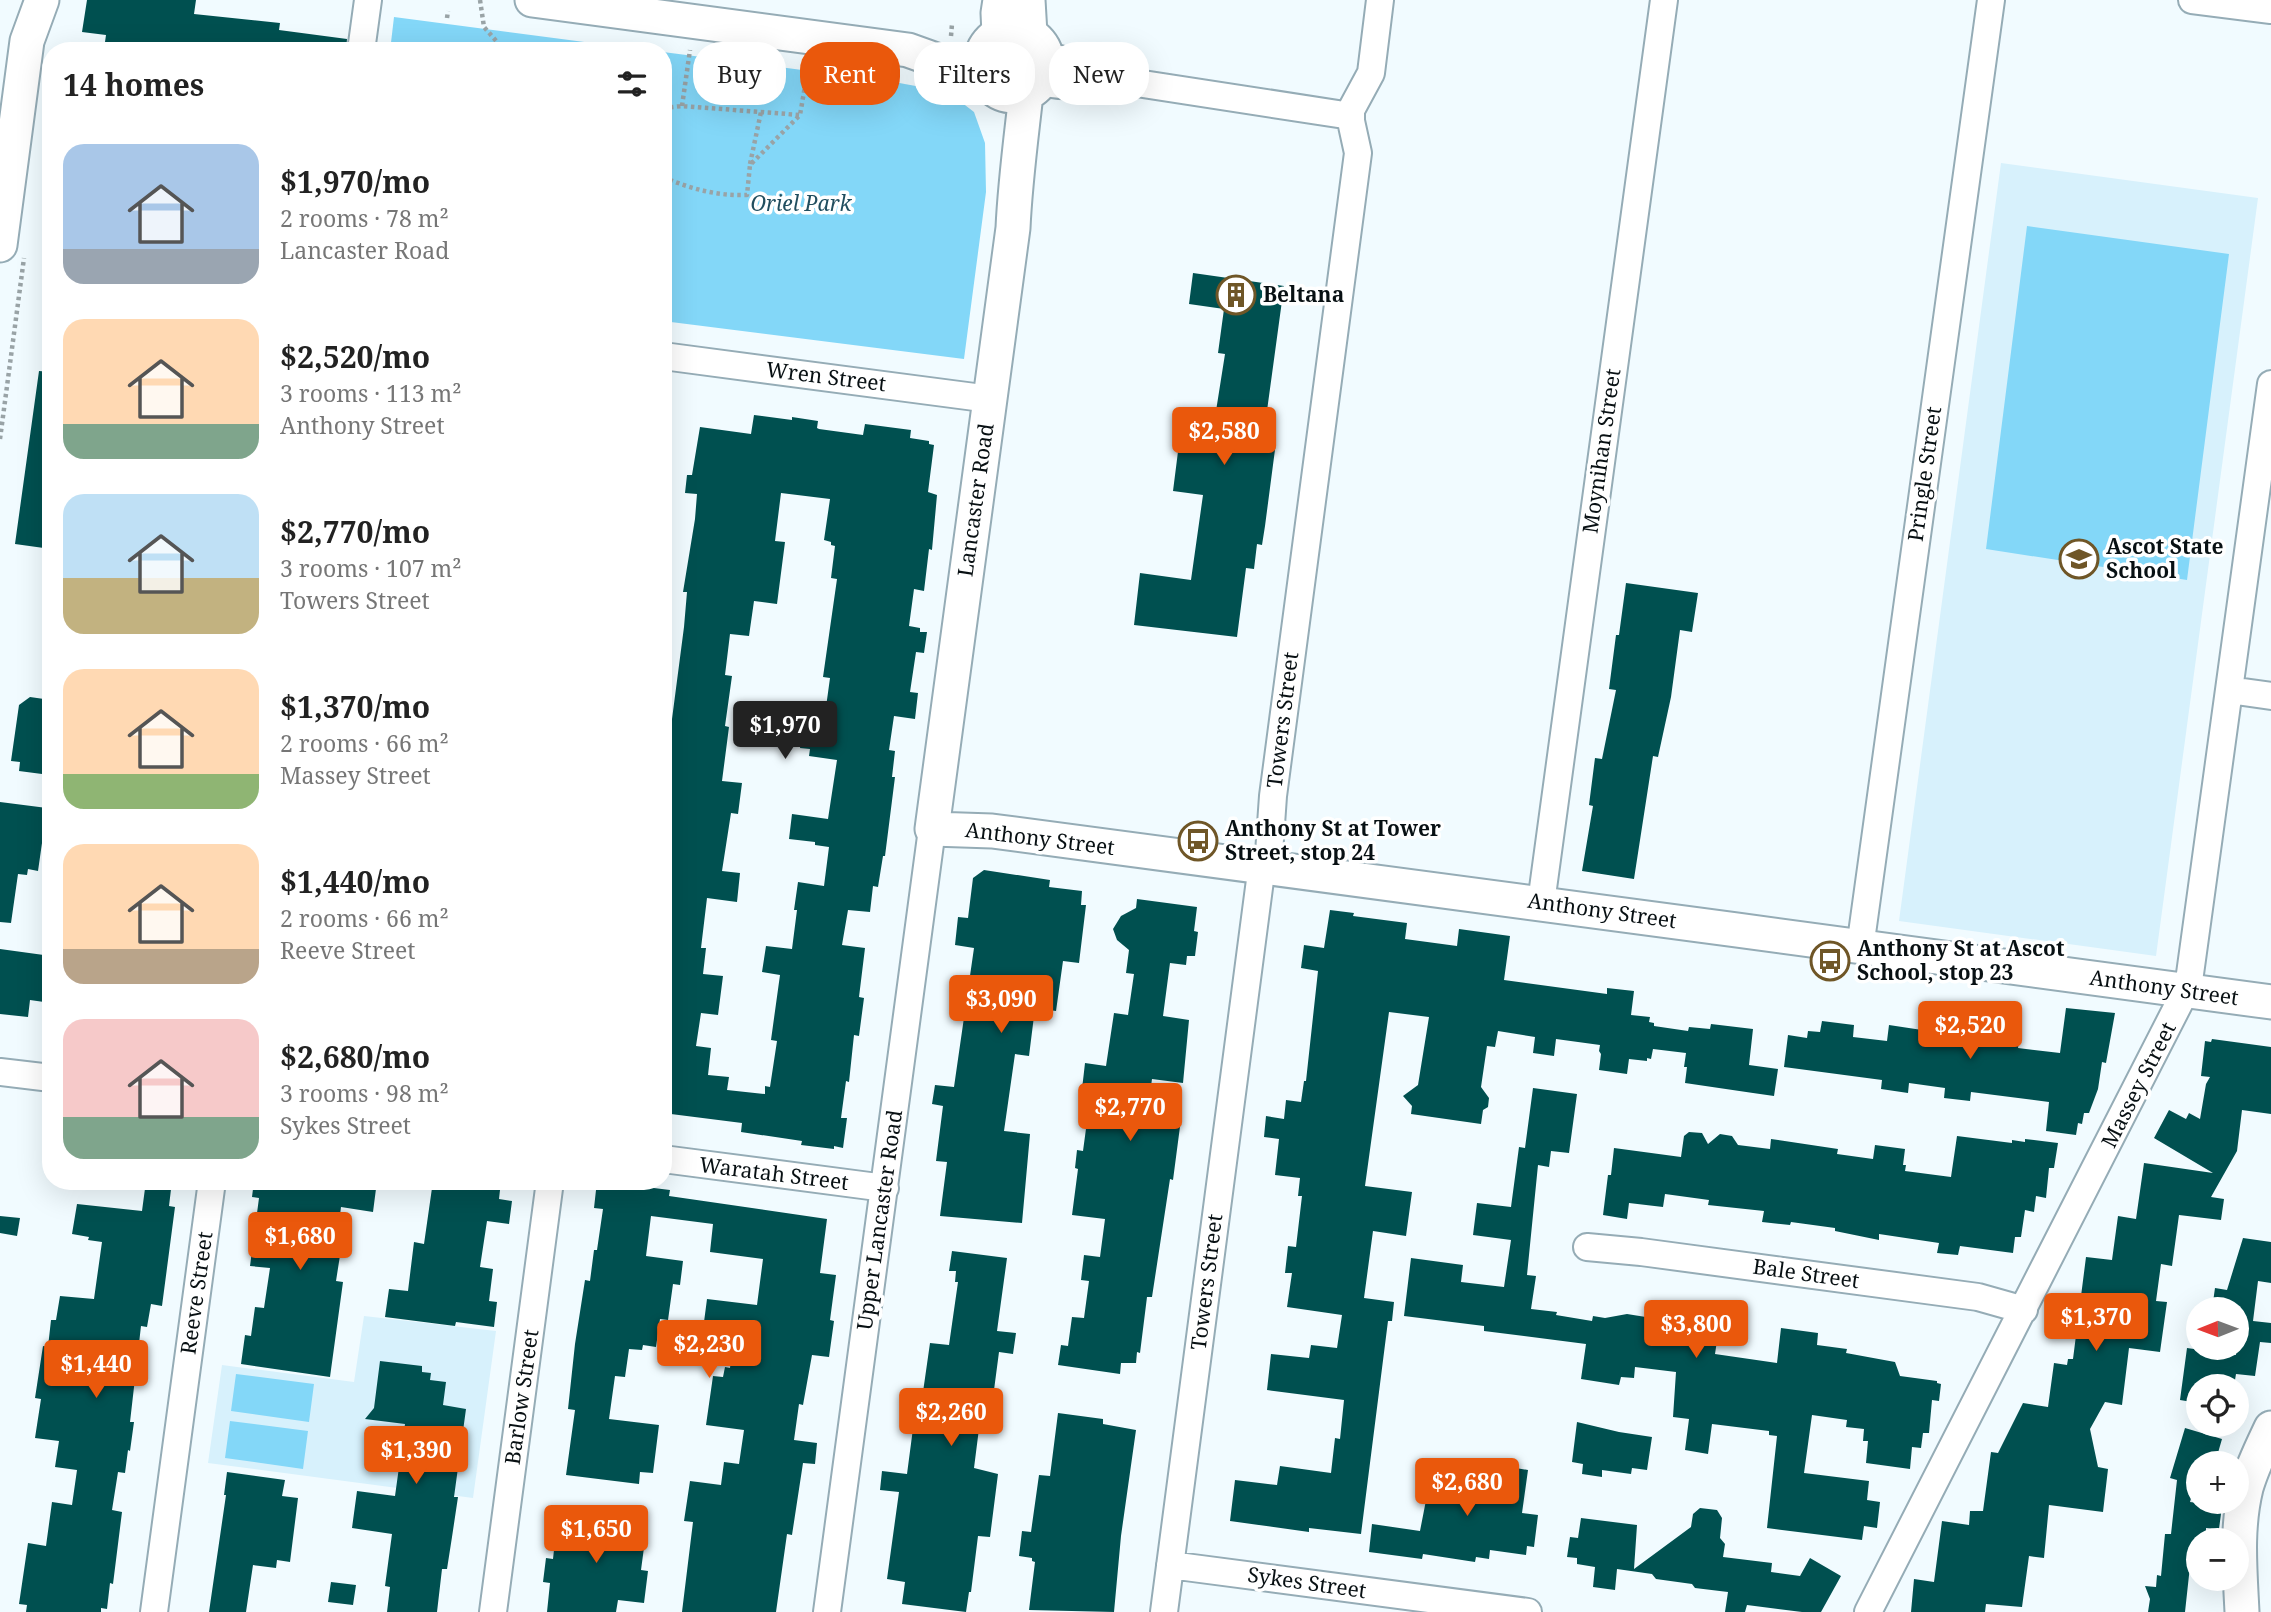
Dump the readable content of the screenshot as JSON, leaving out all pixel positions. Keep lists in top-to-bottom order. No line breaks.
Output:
{"streets":{"street":["Wren Street","Moynihan Street","Pringle Street","Lancaster Road","Towers Street","Anthony Street","Massey Street","Waratah Street","Upper Lancaster Road","Bale Street","Reeve Street","Barlow Street","Sykes Street"]},"crossings":[["Wren Street","Lancaster Road"],["Moynihan Street","Anthony Street"],["Pringle Street","Anthony Street"],["Lancaster Road","Anthony Street"],["Lancaster Road","Upper Lancaster Road"],["Towers Street","Anthony Street"],["Towers Street","Sykes Street"],["Anthony Street","Massey Street"],["Anthony Street","Upper Lancaster Road"],["Massey Street","Bale Street"],["Waratah Street","Upper Lancaster Road"]],"parks":["Oriel Park"],"places":{"building":["Beltana"],"school or university":["Ascot State School"],"bus stop":["Anthony St at Tower Street, stop 24","Anthony St at Ascot School, stop 23"]},"north":"left","page":{"chip":["Buy","Rent","Filters","New"],"heading":"14 homes","list":[{"name":"$1,970/mo","note":"2 rooms · 78 m² · Lancaster Road"},{"name":"$2,520/mo","note":"3 rooms · 113 m² · Anthony Street"},{"name":"$2,770/mo","note":"3 rooms · 107 m² · Towers Street"},{"name":"$1,370/mo","note":"2 rooms · 66 m² · Massey Street"},{"name":"$1,440/mo","note":"2 rooms · 66 m² · Reeve Street"},{"name":"$2,680/mo","note":"3 rooms · 98 m² · Sykes Street"}],"price":["$2,580","$1,970","$3,090","$2,520","$2,770","$1,680","$1,370","$3,800","$2,230","$1,440","$2,260","$1,390","$2,680","$1,650"],"map_buttons":["+","−"]}}
